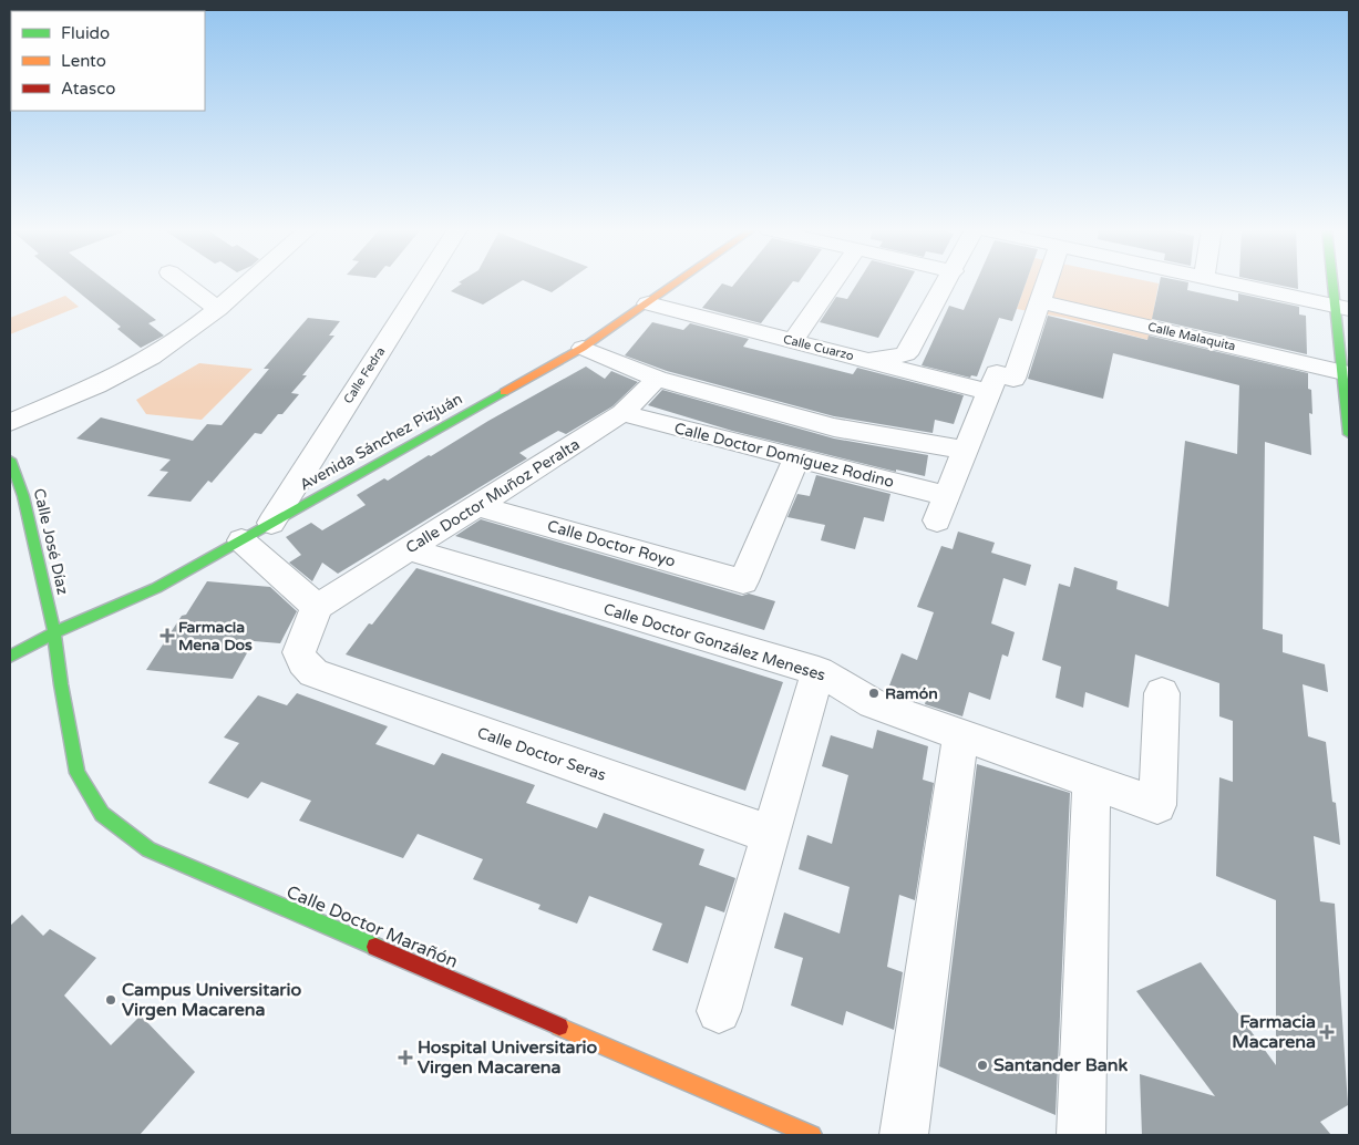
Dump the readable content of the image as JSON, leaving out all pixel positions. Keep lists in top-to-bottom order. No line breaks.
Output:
{"streets":{"main road":["Avenida Sánchez Pizjuán","Calle José Díaz","Calle Doctor Marañón"],"street":["Calle Malaquita","Calle Cuarzo","Calle Fedra","Calle Doctor Domíguez Rodino","Calle Doctor Muñoz Peralta","Calle Doctor Royo","Calle Doctor González Meneses","Calle Doctor Seras"]},"crossings":[["Calle Cuarzo","Avenida Sánchez Pizjuán"],["Calle Fedra","Avenida Sánchez Pizjuán"],["Avenida Sánchez Pizjuán","Calle José Díaz"],["Avenida Sánchez Pizjuán","Calle Doctor Marañón"],["Calle Doctor Domíguez Rodino","Calle Doctor Muñoz Peralta"],["Calle Doctor Domíguez Rodino","Calle Doctor Royo"],["Calle Doctor Muñoz Peralta","Calle Doctor Royo"],["Calle Doctor Muñoz Peralta","Calle Doctor González Meneses"],["Calle Doctor Muñoz Peralta","Calle Doctor Seras"],["Calle José Díaz","Calle Doctor Marañón"]],"places":{"health":["Farmacia Mena Dos","Farmacia Macarena","Hospital Universitario Virgen Macarena"],"other":["Ramón","Campus Universitario Virgen Macarena","Santander Bank"]},"legend":["Fluido","Lento","Atasco"]}
